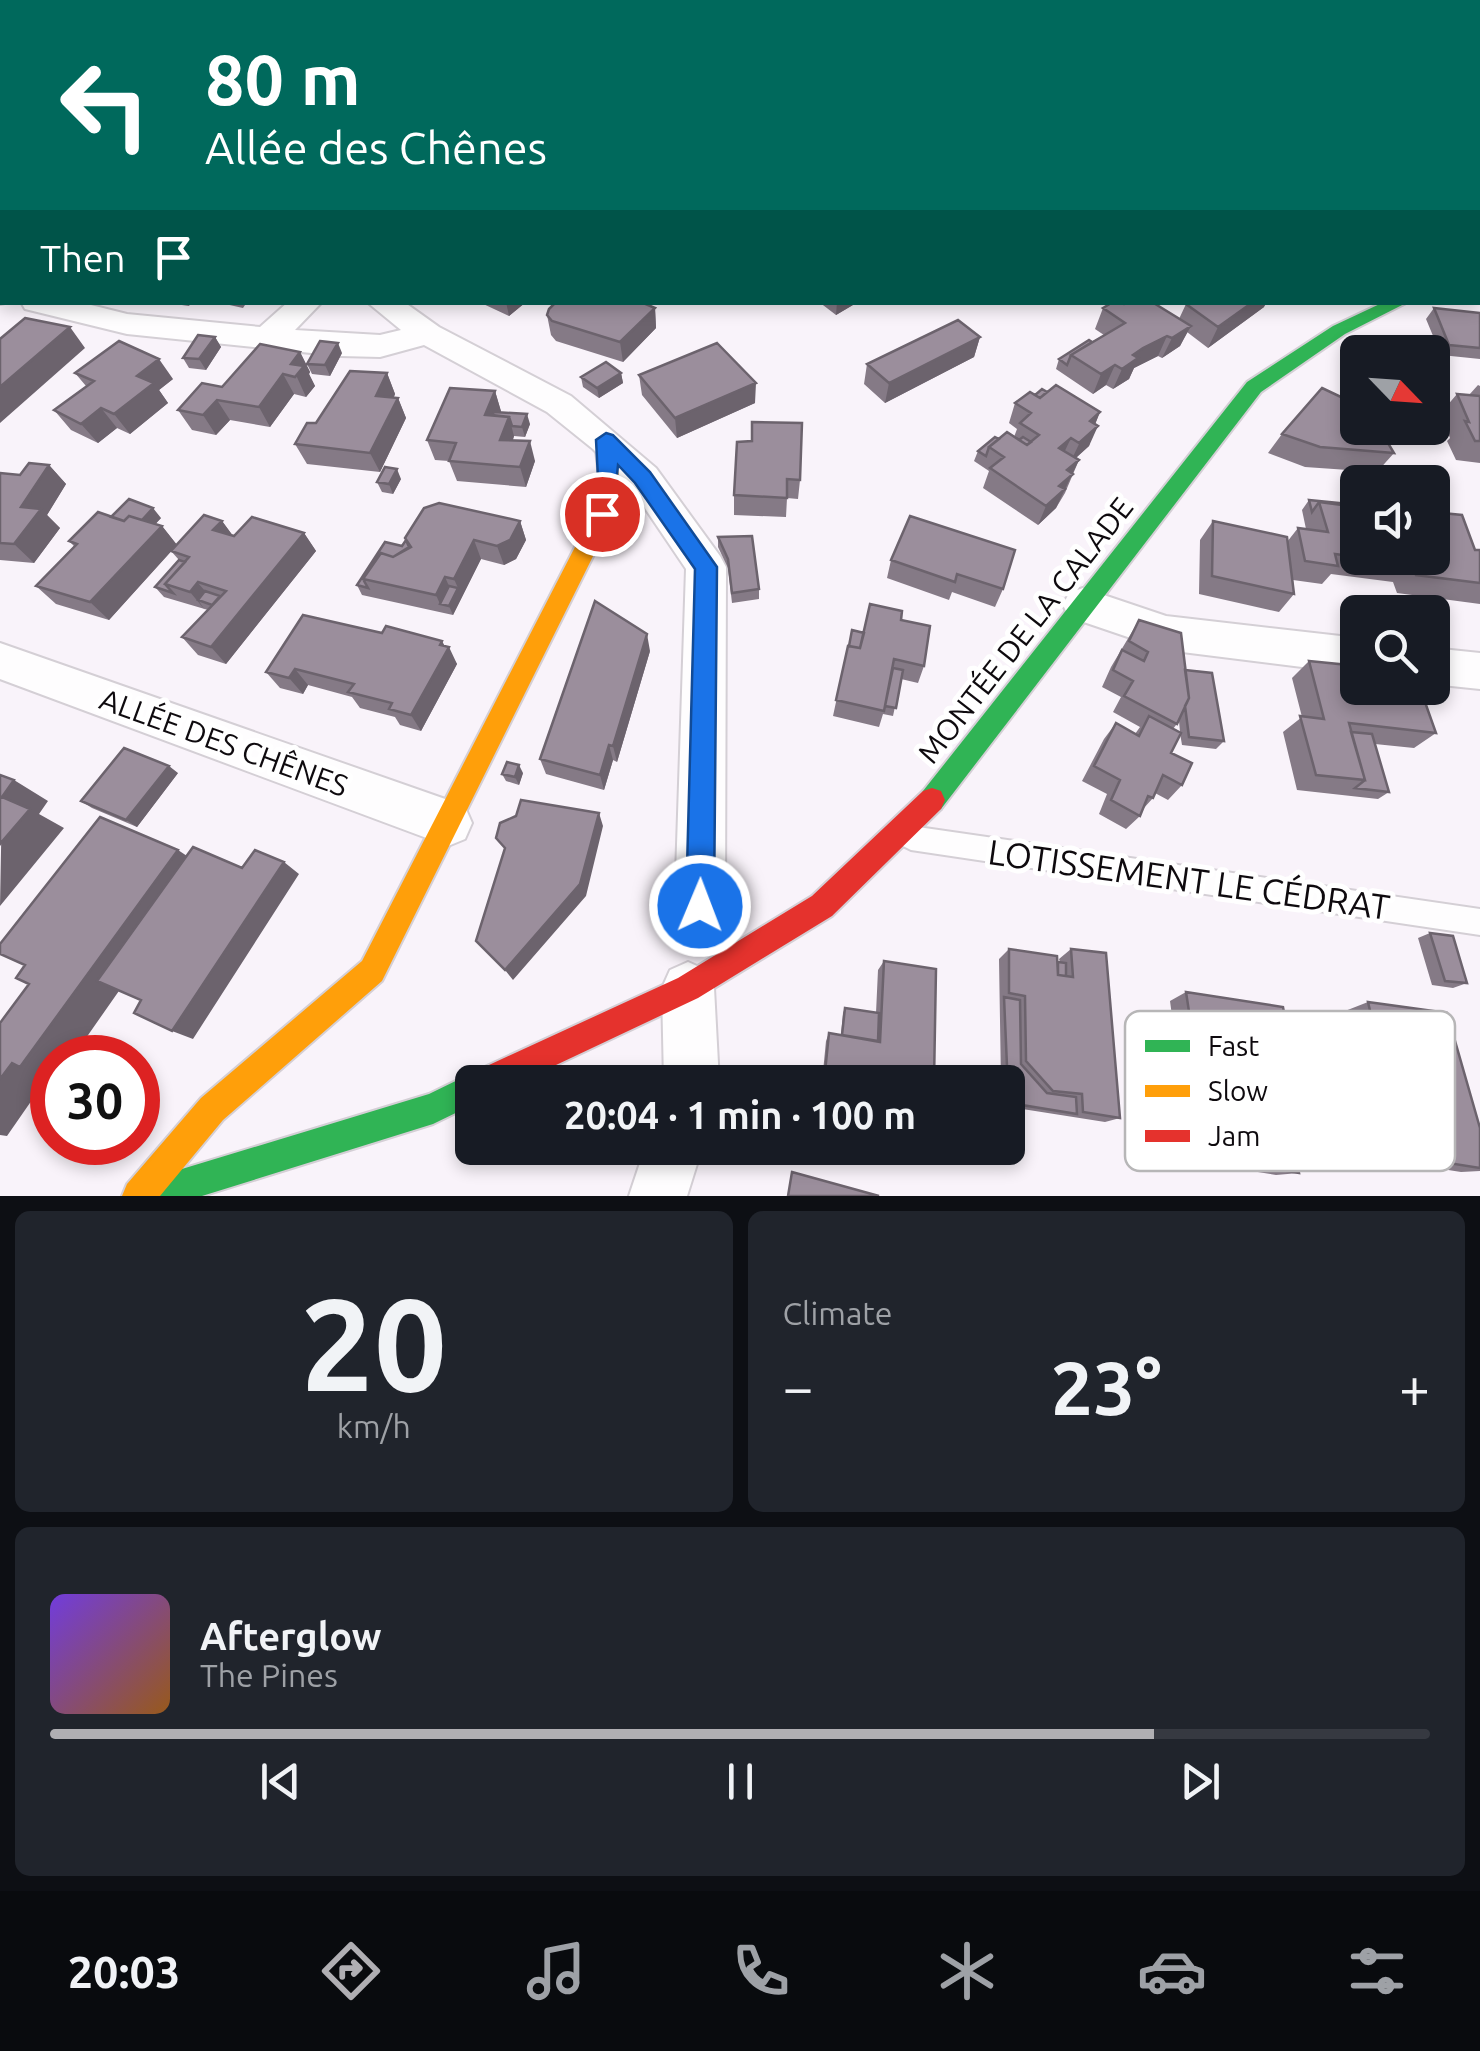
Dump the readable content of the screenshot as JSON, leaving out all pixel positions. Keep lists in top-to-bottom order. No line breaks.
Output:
{"streets":{"street":["MONTÉE DE LA CALADE","ALLÉE DES CHÊNES"],"lane":["LOTISSEMENT LE CÉDRAT"]},"crossings":[["MONTÉE DE LA CALADE","LOTISSEMENT LE CÉDRAT"]],"legend":["Fast","Slow","Jam"],"north":"bottom right","page":{"turn":["80 m","Allée des Chênes"],"then":"Then","limit":"30","trip":"20:04 · 1 min · 100 m","tile":[["20","km/h"],"Climate"],"heat":["−","23°","+"],"song":["Afterglow","The Pines"],"tabs":"20:03"}}
